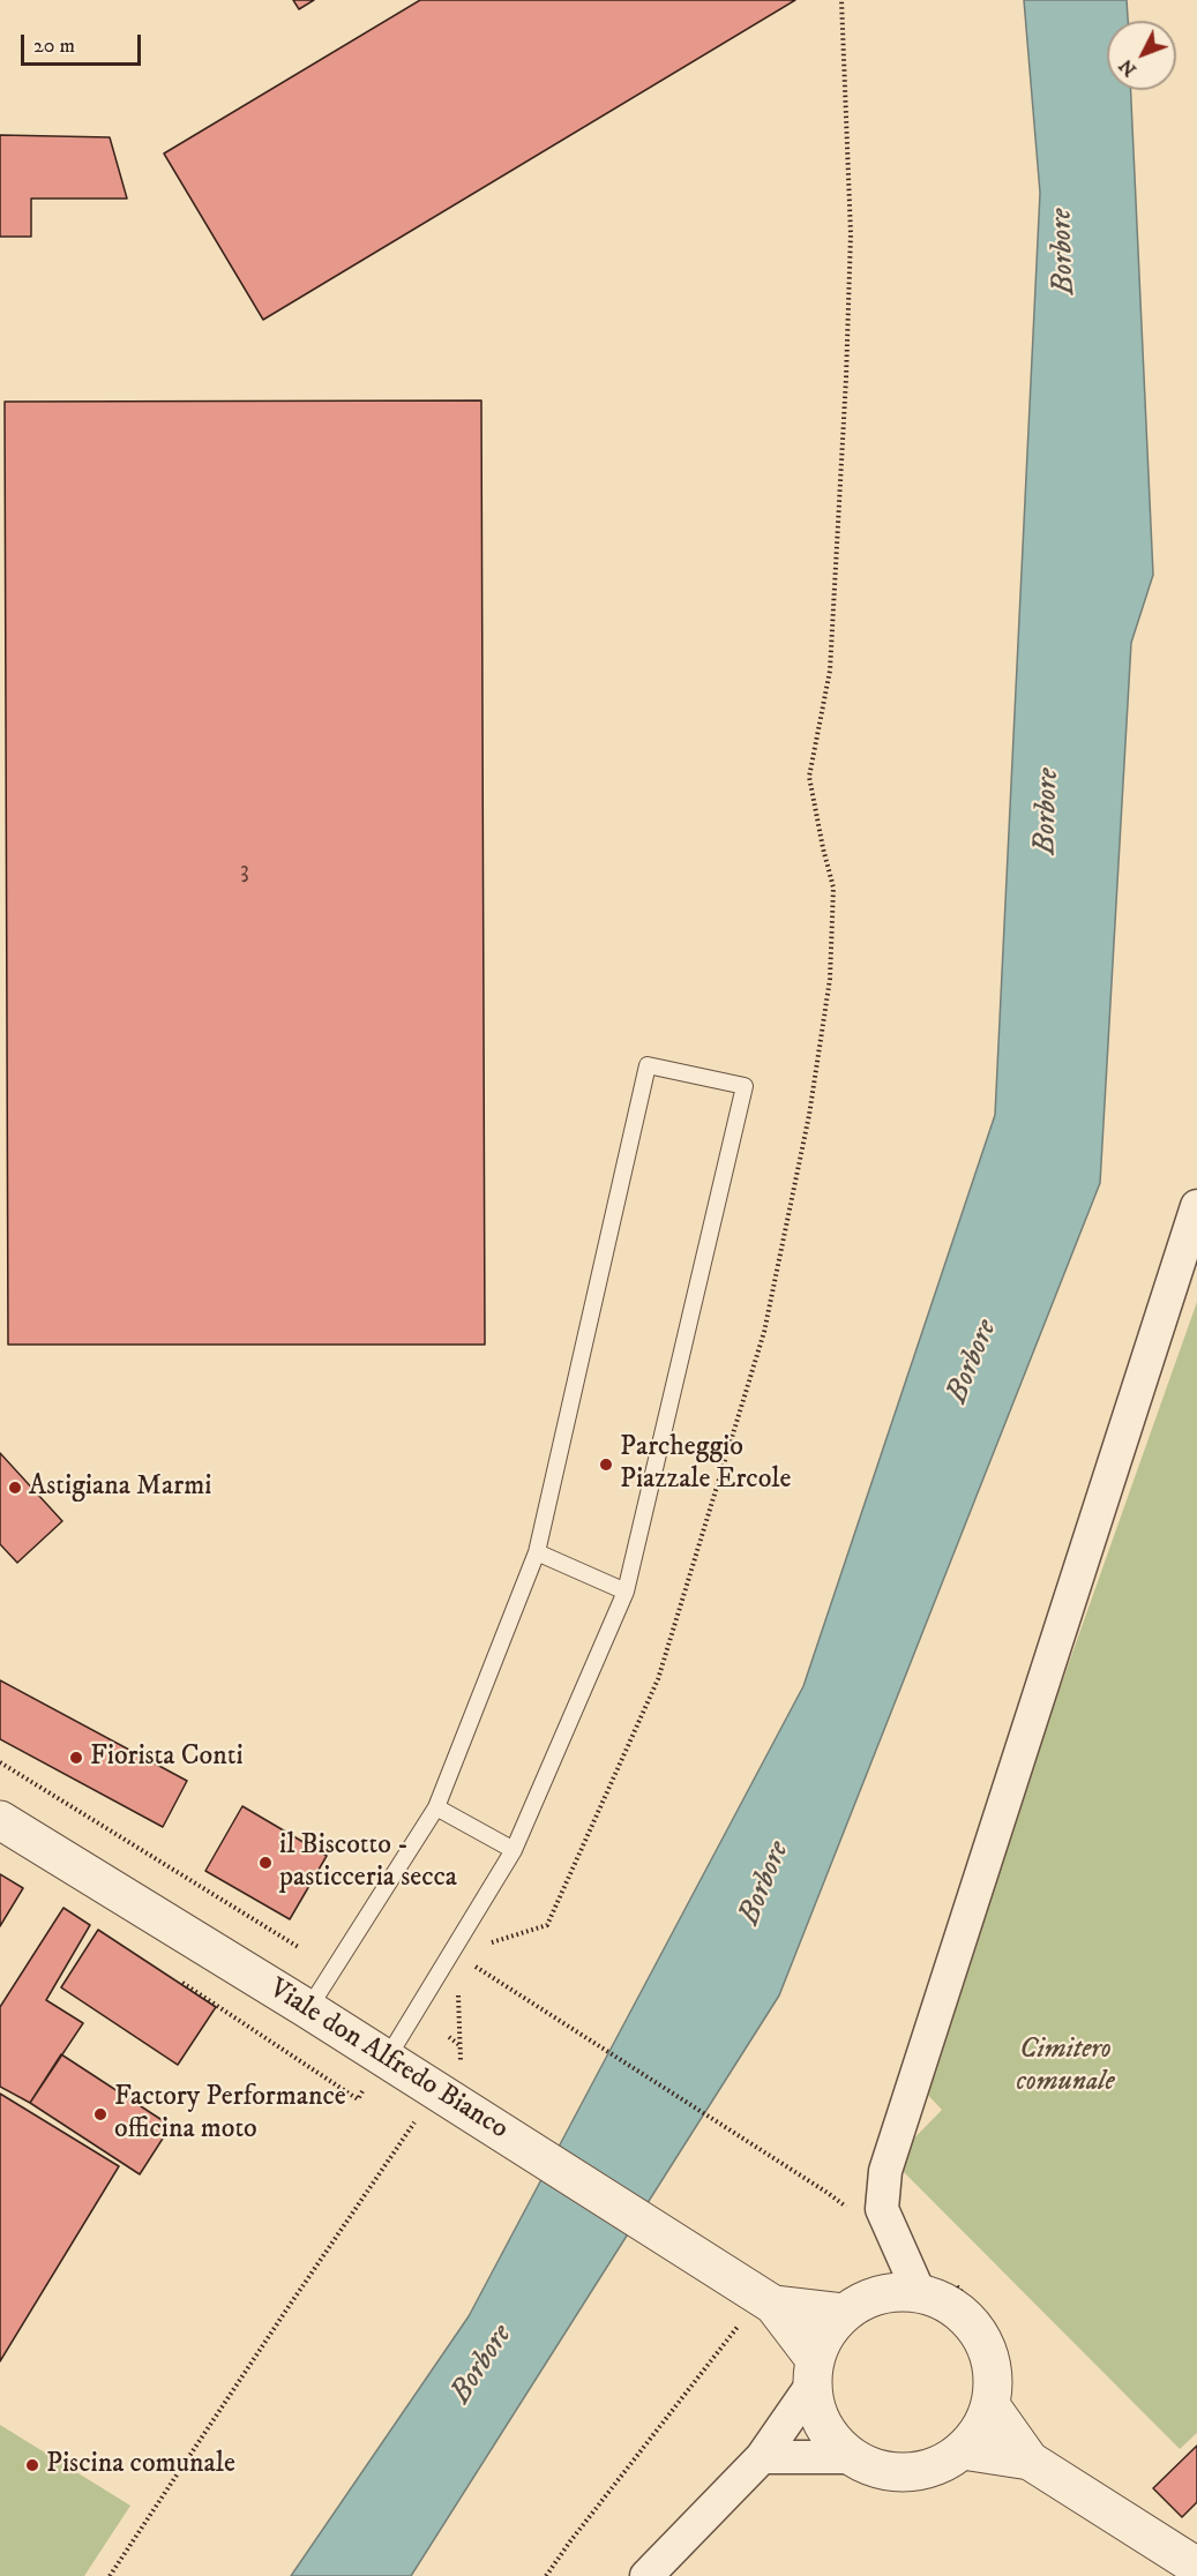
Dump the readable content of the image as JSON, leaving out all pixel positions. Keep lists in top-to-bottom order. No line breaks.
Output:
{"streets":{"street":["Viale don Alfredo Bianco"]},"water":["Borbore"],"parks":["Cimitero comunale"],"places":["Parcheggio Piazzale Ercole","Astigiana Marmi","Fiorista Conti","il Biscotto - pasticceria secca","Factory Performance officina moto","Piscina comunale"],"house_numbers":["3"],"scale_bar":"20 m","north":"bottom left"}
